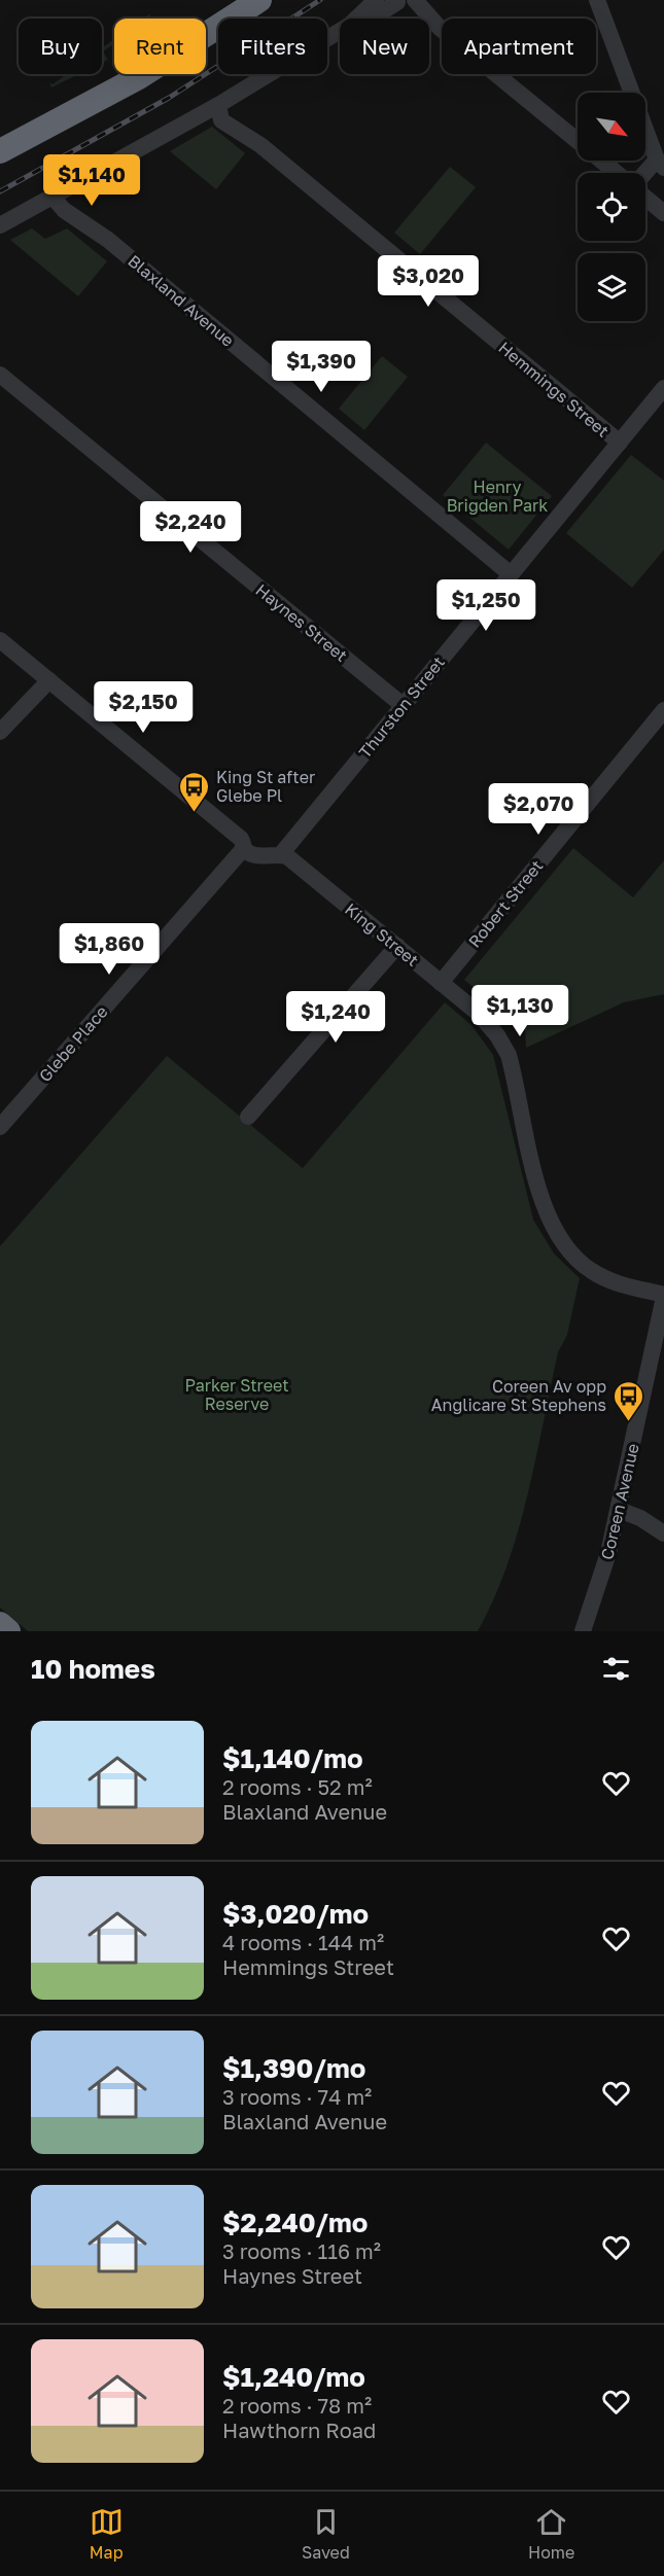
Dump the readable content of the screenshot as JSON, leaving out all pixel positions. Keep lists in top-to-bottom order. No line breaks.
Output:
{"streets":{"street":["Blaxland Avenue","Hemmings Street","Haynes Street","Thurston Street","Robert Street","King Street","Glebe Place","Coreen Avenue"]},"crossings":[["Blaxland Avenue","Thurston Street"],["Hemmings Street","Thurston Street"],["Haynes Street","Thurston Street"],["Thurston Street","King Street"],["Robert Street","King Street"],["King Street","Coreen Avenue"]],"parks":["Henry Brigden Park","Parker Street Reserve"],"places":{"bus stop":["King St after Glebe Pl","Coreen Av opp Anglicare St Stephens"]},"north":"bottom right","page":{"chip":["Buy","Rent","Filters","New","Apartment"],"price":["$1,140","$3,020","$1,390","$2,240","$1,250","$2,150","$2,070","$1,860","$1,130","$1,240"],"heading":"10 homes","list":[{"name":"$1,140/mo","note":"2 rooms · 52 m² · Blaxland Avenue"},{"name":"$3,020/mo","note":"4 rooms · 144 m² · Hemmings Street"},{"name":"$1,390/mo","note":"3 rooms · 74 m² · Blaxland Avenue"},{"name":"$2,240/mo","note":"3 rooms · 116 m² · Haynes Street"},{"name":"$1,240/mo","note":"2 rooms · 78 m² · Hawthorn Road"}],"tabs":["Map","Saved","Home"]}}
